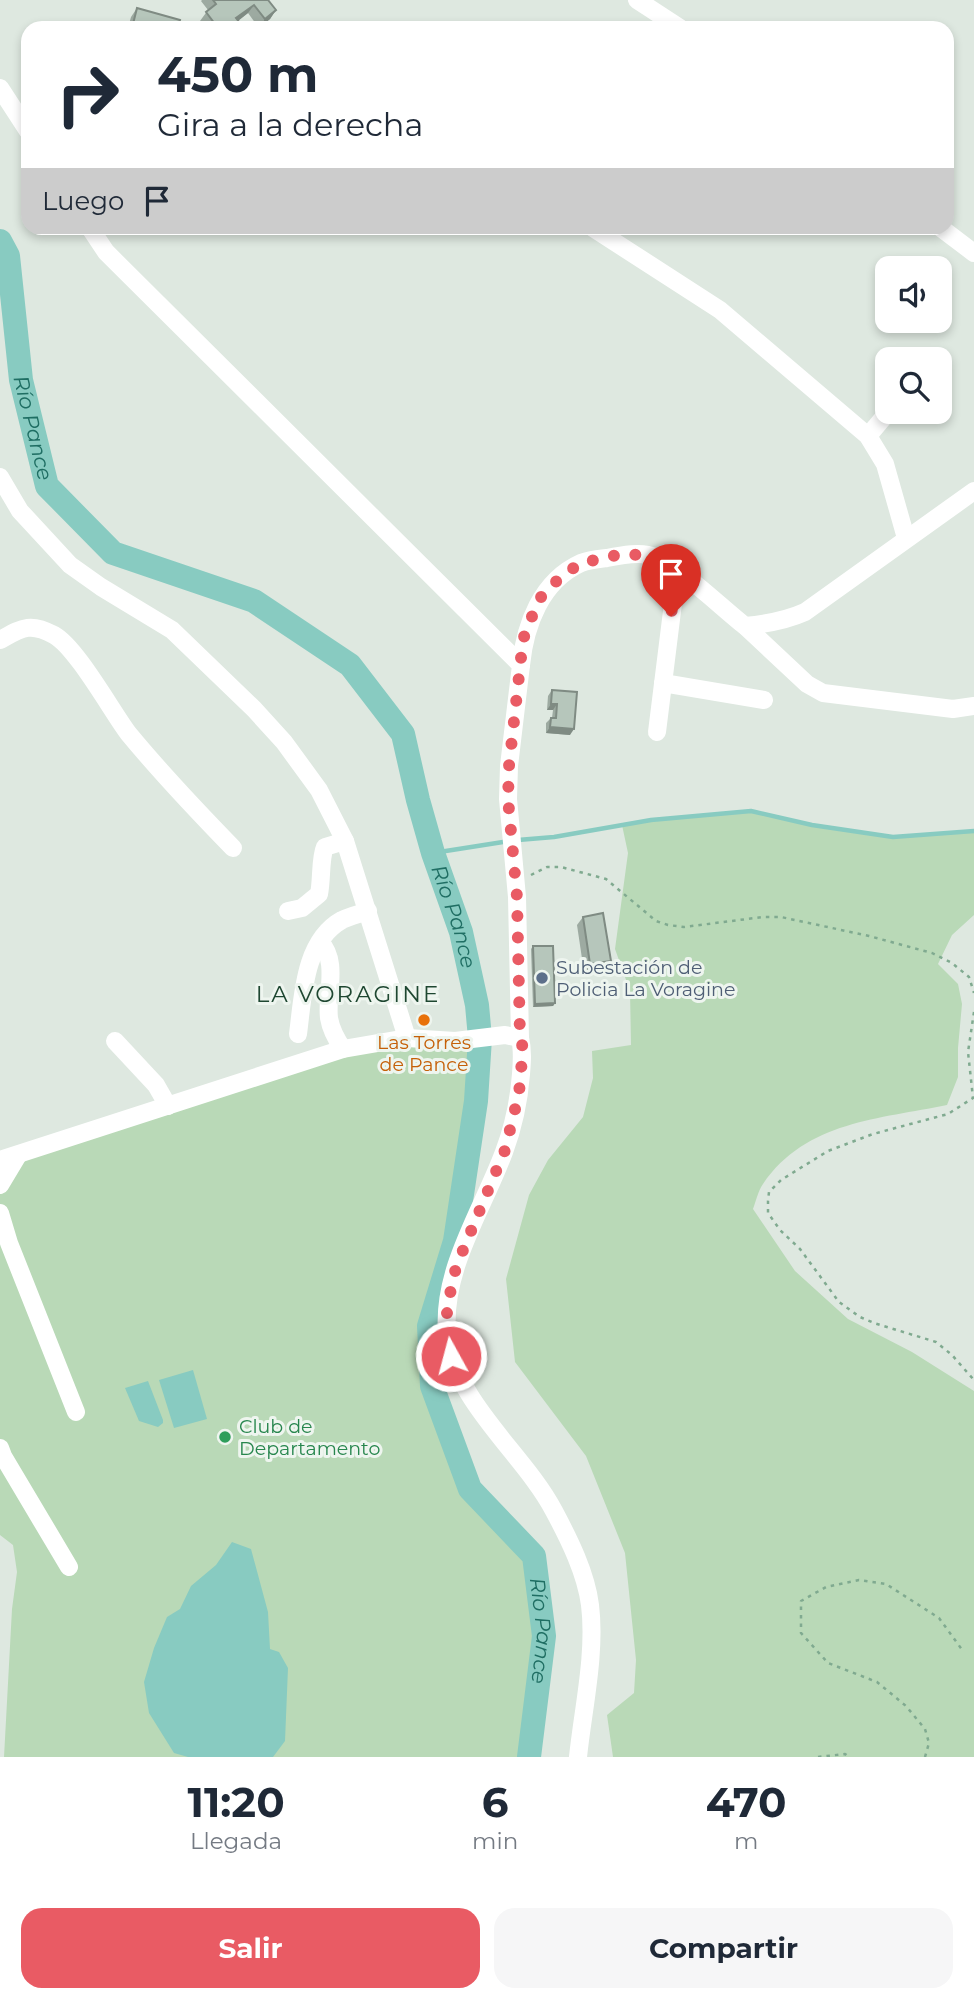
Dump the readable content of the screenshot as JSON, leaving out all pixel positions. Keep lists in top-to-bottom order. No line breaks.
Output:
{"districts":["LA VORAGINE"],"water":["Río Pance"],"places":["Subestación de Policia La Voragine","Las Torres de Pance","Club de Departamento"],"page":{"turn":["450 m","Gira a la derecha"],"then":"Luego","eta":["11:20","Llegada","6","min","470","m"],"buttons":["Salir","Compartir"]}}
